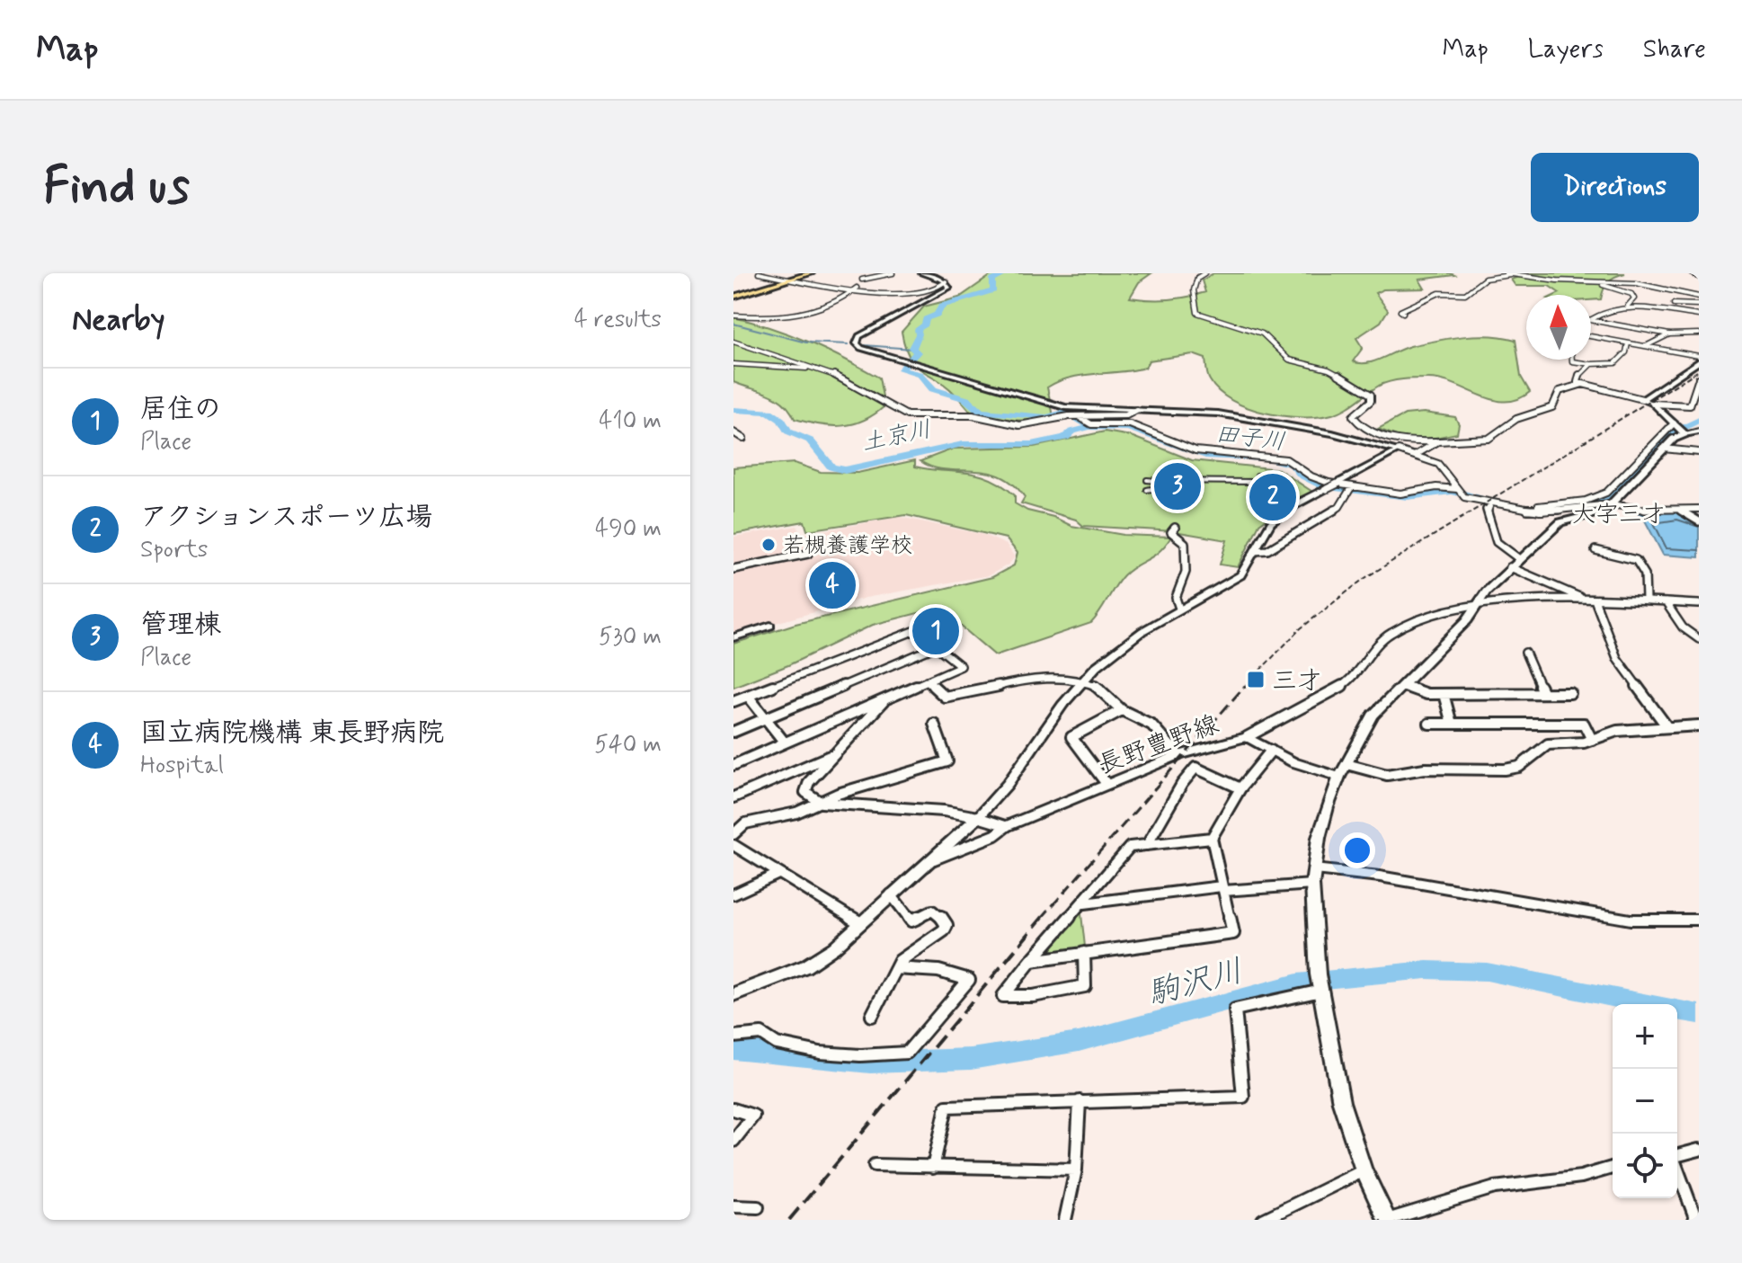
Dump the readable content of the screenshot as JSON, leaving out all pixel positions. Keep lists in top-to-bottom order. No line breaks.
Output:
{"streets":{"main road":["長野豊野線"]},"districts":["大字三才"],"water":["土京川","田子川","駒沢川"],"places":{"other":["若槻養護学校"],"transit":["三才"]},"north":"top","page":{"header":"Map","nav":["Map","Layers","Share"],"buttons":"Directions","title":"Find us","heading":["Nearby","4 results"],"list":[{"mark":"1","name":"居住の","note":"Place","value":"410 m"},{"mark":"2","name":"アクションスポーツ広場","note":"Sports","value":"490 m"},{"mark":"3","name":"管理棟","note":"Place","value":"530 m"},{"mark":"4","name":"国立病院機構 東長野病院","note":"Hospital","value":"540 m"}],"pins":["3","2","4","1"],"map_buttons":["+","−"]}}
